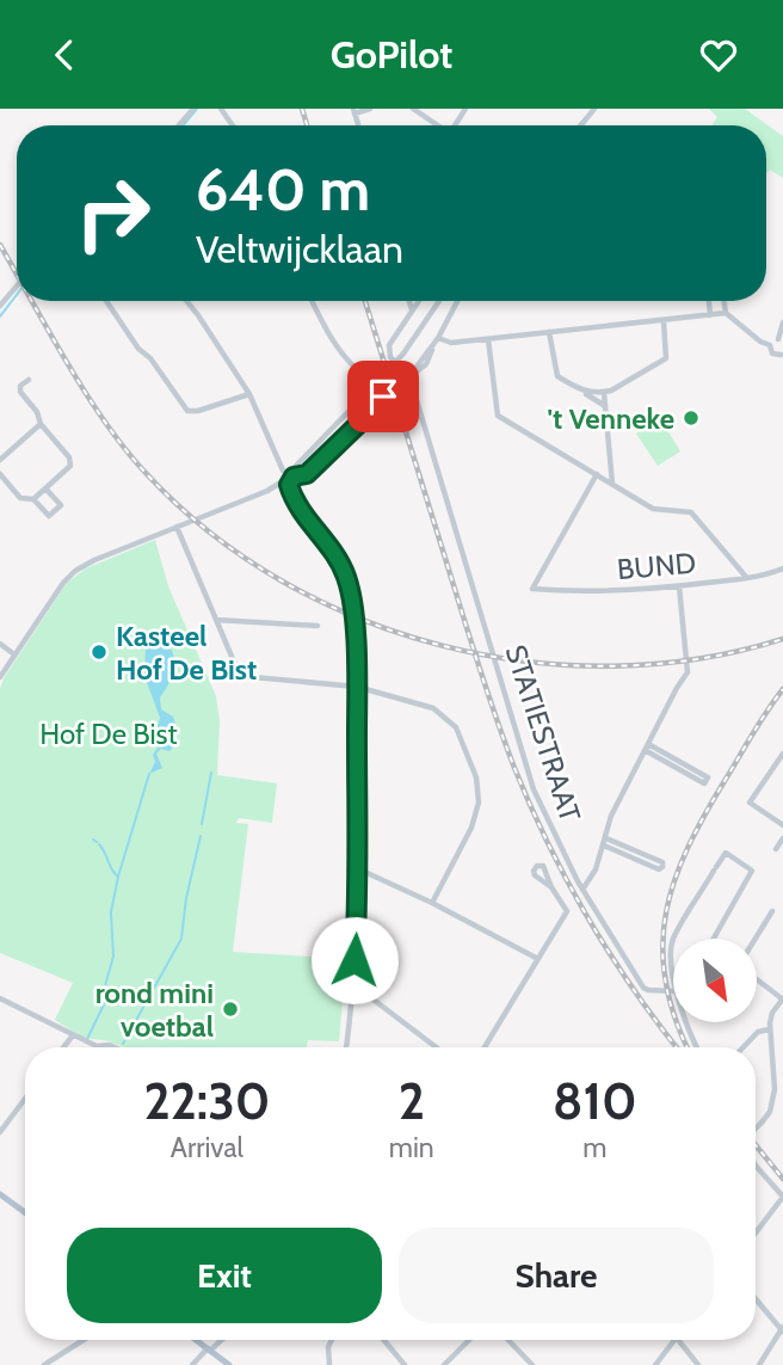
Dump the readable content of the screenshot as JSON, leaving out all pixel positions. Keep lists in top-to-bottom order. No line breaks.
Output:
{"streets":{"street":["BUND","STATIESTRAAT"]},"parks":["Hof De Bist"],"places":["'t Venneke","Kasteel Hof De Bist","rond mini voetbal"],"north":"bottom right","page":{"header":"GoPilot","turn":["640 m","Veltwijcklaan"],"eta":["22:30","Arrival","2","min","810","m"],"buttons":["Exit","Share"]}}
